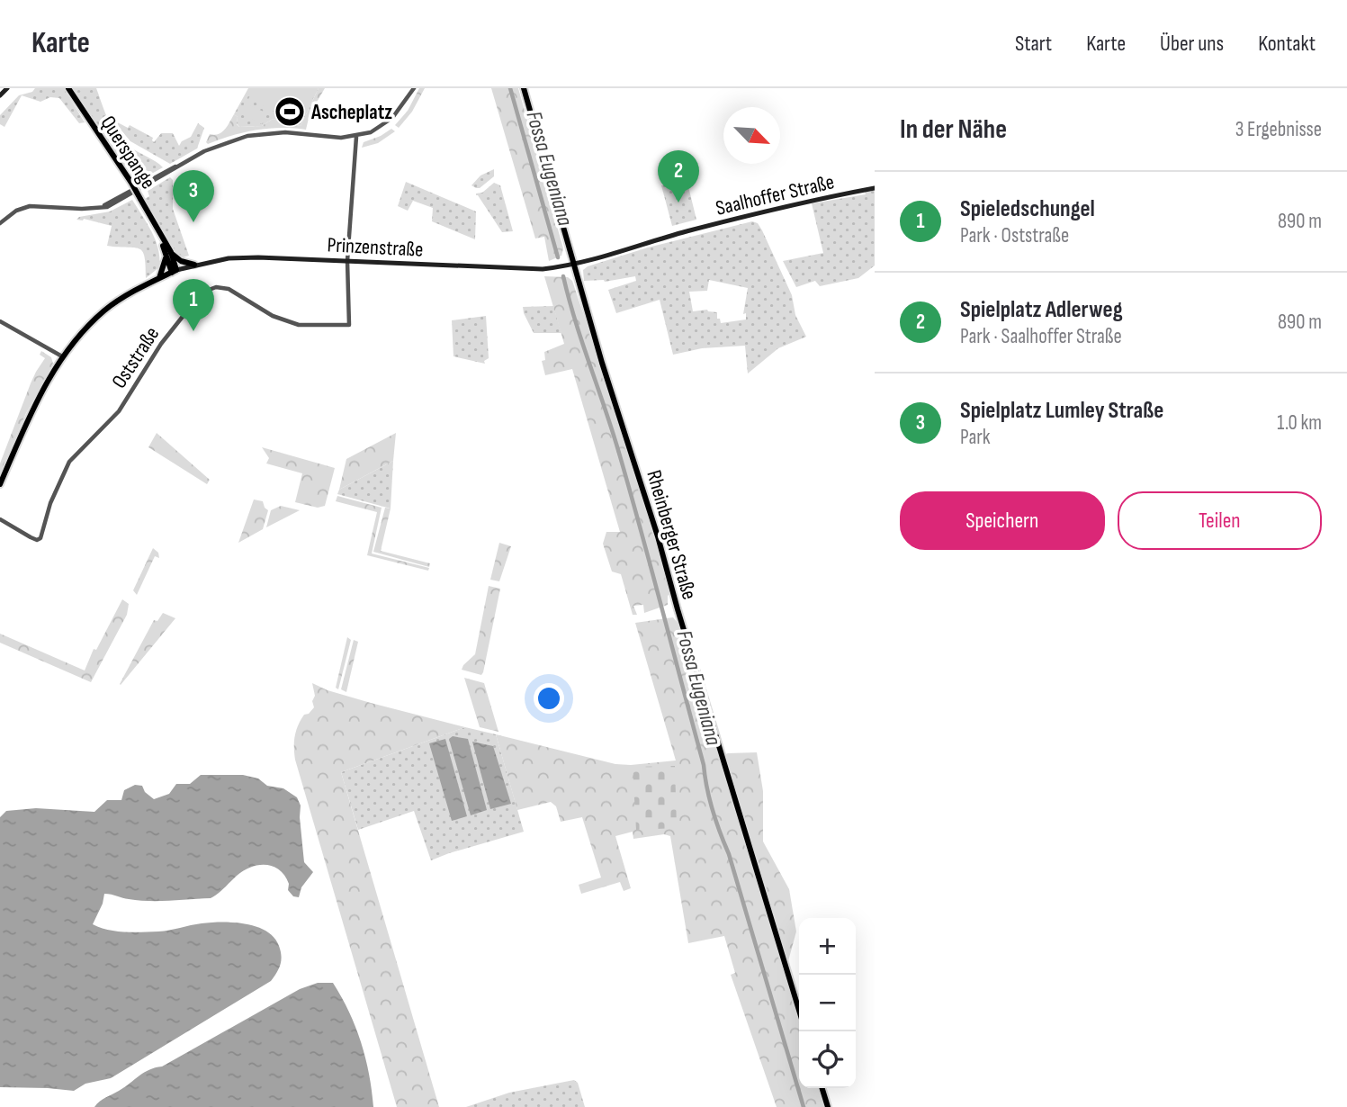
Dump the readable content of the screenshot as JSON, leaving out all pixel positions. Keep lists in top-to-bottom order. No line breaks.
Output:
{"streets":{"main road":["Querspange","Saalhoffer Straße","Prinzenstraße","Rheinberger Straße"],"street":["Oststraße"]},"crossings":[["Querspange","Prinzenstraße"],["Saalhoffer Straße","Prinzenstraße"],["Saalhoffer Straße","Rheinberger Straße"],["Prinzenstraße","Oststraße"],["Prinzenstraße","Rheinberger Straße"]],"water":["Fossa Eugeniana"],"places":{"sports":["Ascheplatz"]},"north":"bottom right","page":{"header":"Karte","nav":["Start","Karte","Über uns","Kontakt"],"heading":["In der Nähe","3 Ergebnisse"],"pins":["2","3","1"],"list":[{"mark":"1","name":"Spieledschungel","note":"Park · Oststraße","value":"890 m"},{"mark":"2","name":"Spielplatz Adlerweg","note":"Park · Saalhoffer Straße","value":"890 m"},{"mark":"3","name":"Spielplatz Lumley Straße","note":"Park","value":"1.0 km"}],"buttons":["Speichern","Teilen"],"map_buttons":["+","−"]}}
